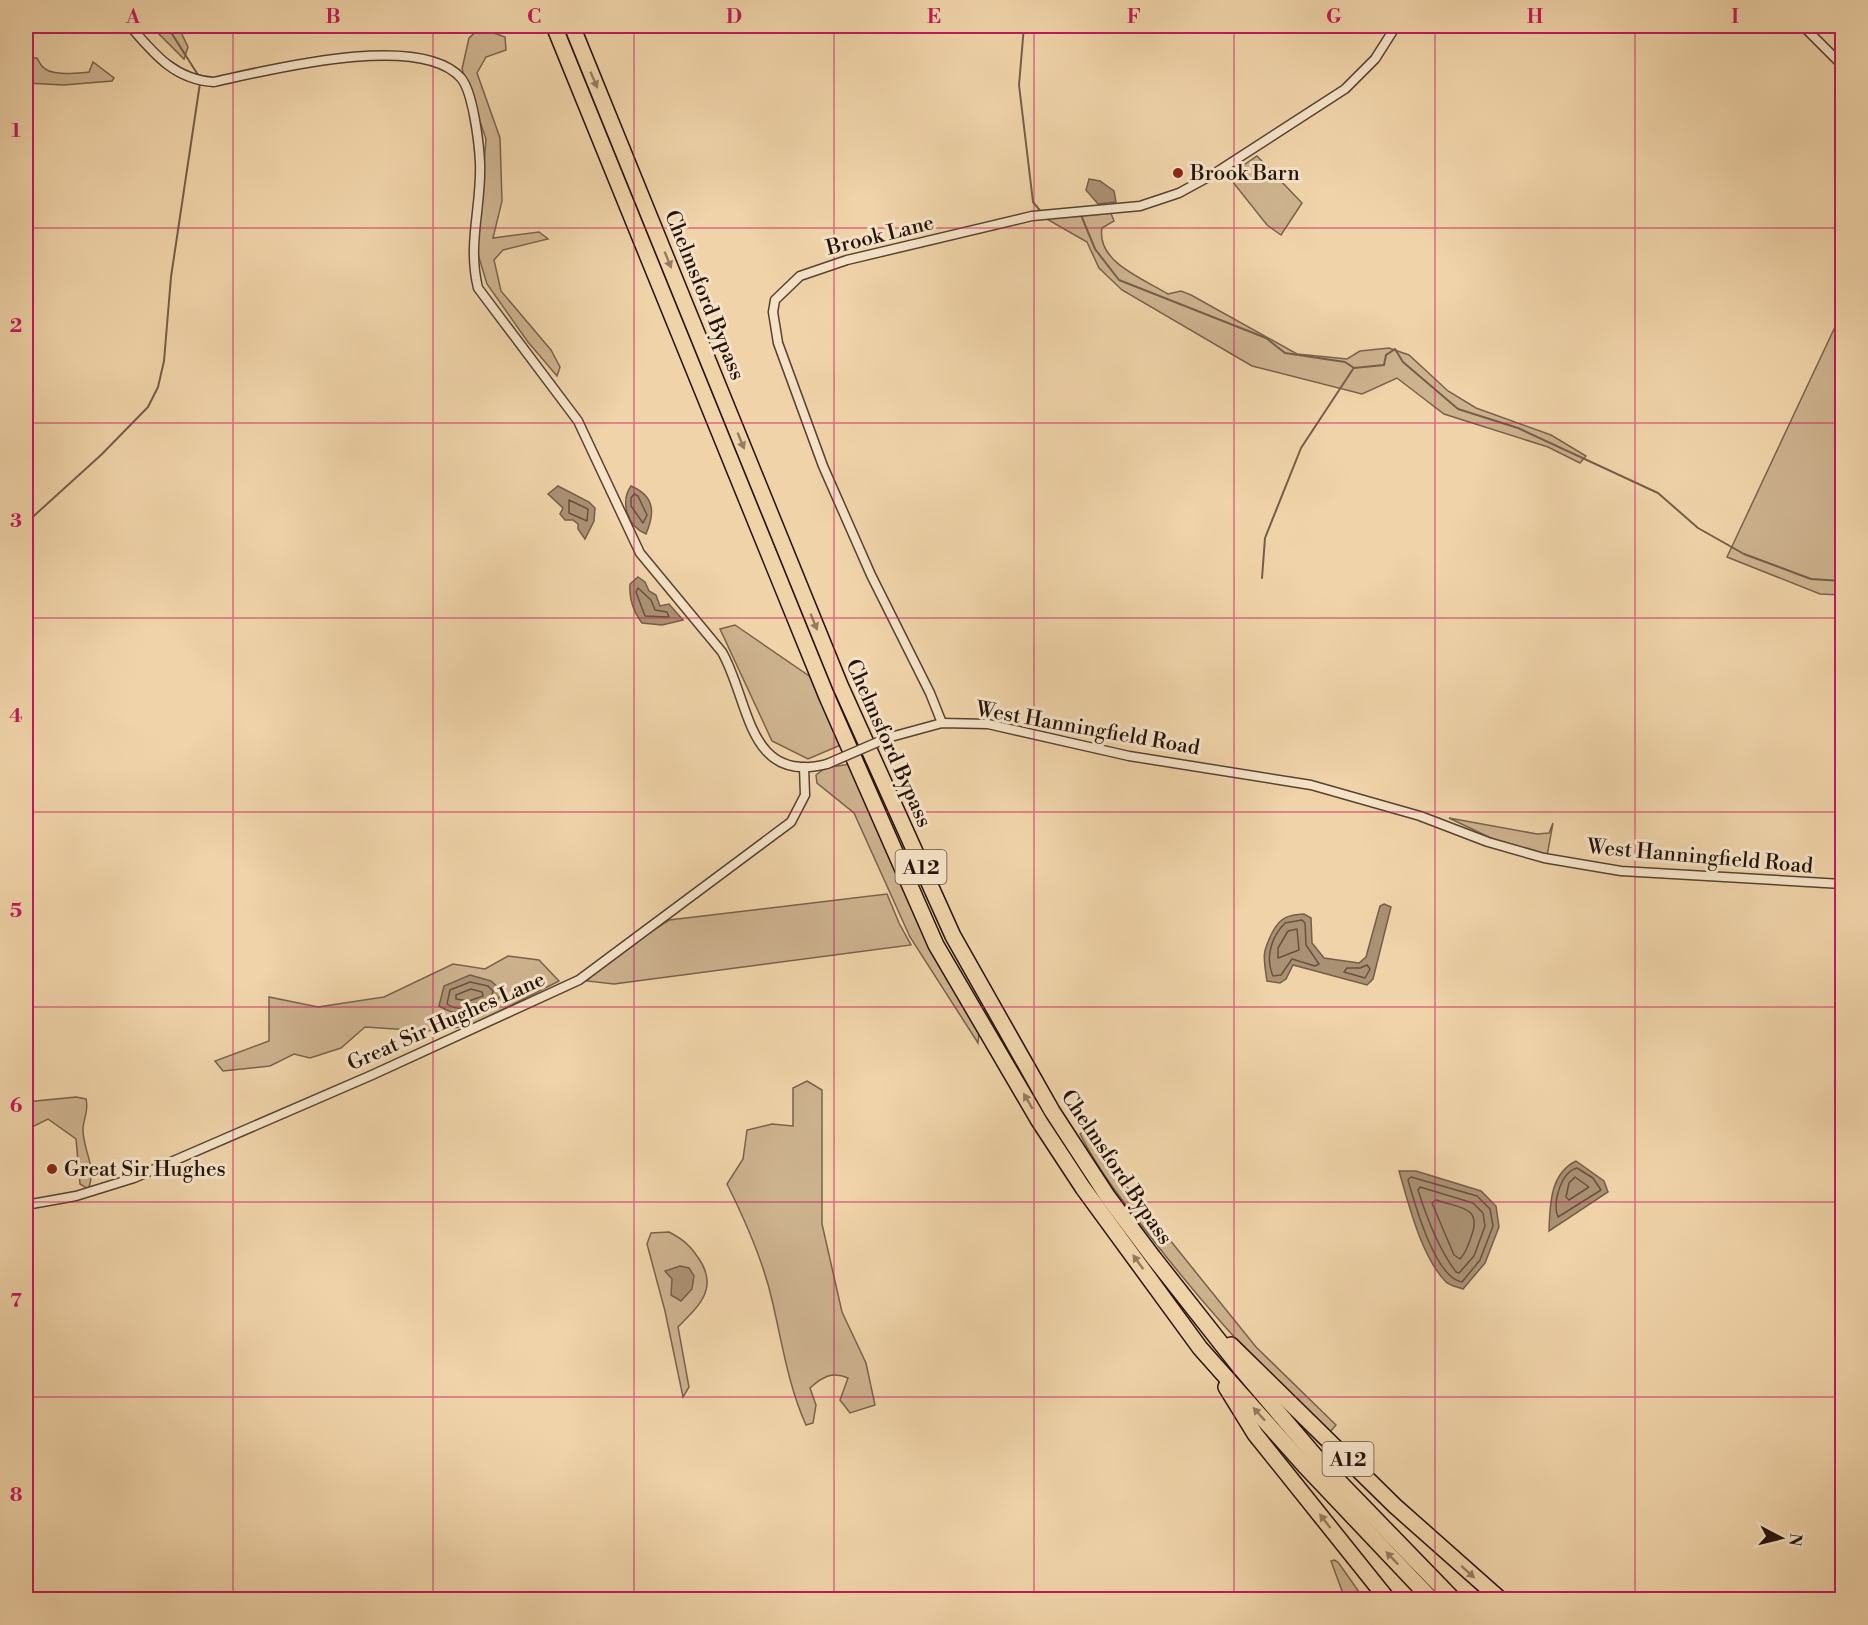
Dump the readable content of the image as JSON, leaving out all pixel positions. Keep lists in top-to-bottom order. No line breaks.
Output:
{"streets":{"highway":["Chelmsford Bypass","A12"],"street":["Brook Lane","West Hanningfield Road","Great Sir Hughes Lane"]},"crossings":[["Brook Lane","West Hanningfield Road"],["Chelmsford Bypass","A12"],["West Hanningfield Road","Great Sir Hughes Lane"]],"places":["Brook Barn","Great Sir Hughes"],"north":"right","grid":{"columns":["A","B","C","D","E","F","G","H","I"],"rows":["1","2","3","4","5","6","7","8"]}}
